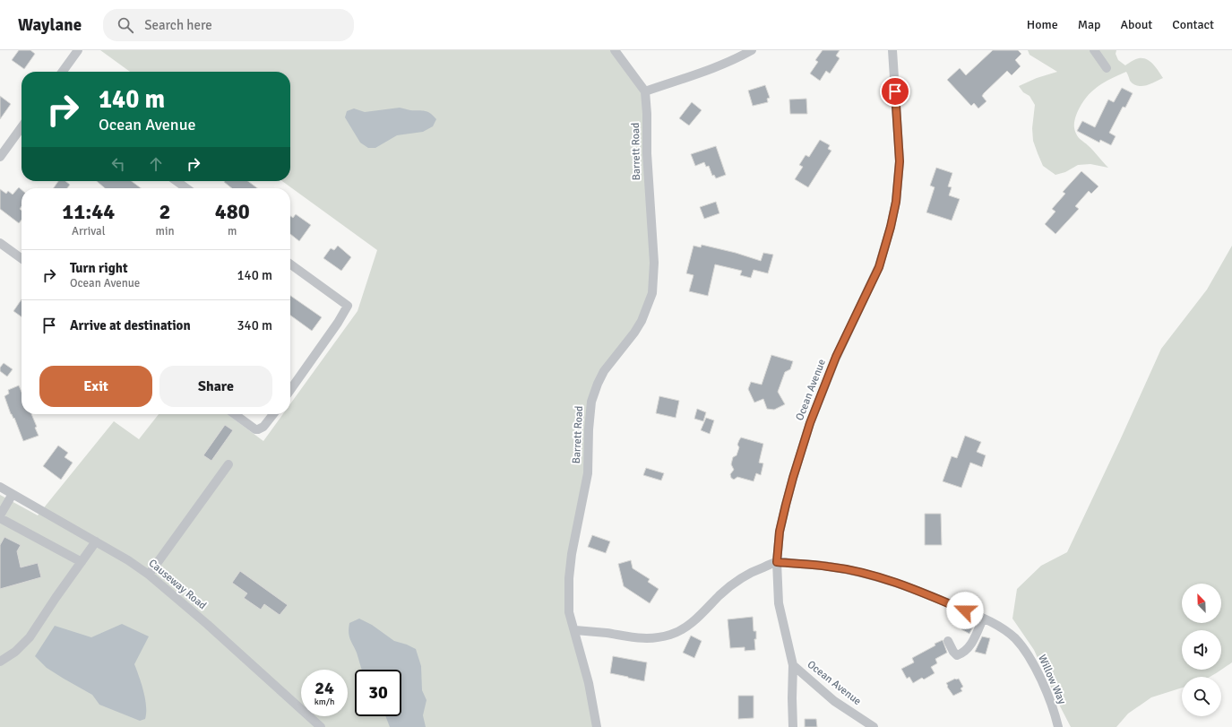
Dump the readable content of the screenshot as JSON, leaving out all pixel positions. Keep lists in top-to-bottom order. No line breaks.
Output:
{"streets":{"street":["Barrett Road","Ocean Avenue","Causeway Road","Willow Way"]},"crossings":[["Ocean Avenue","Willow Way"]],"north":"top left","page":{"header":"Waylane","search":"Search here","nav":["Home","Map","About","Contact"],"turn":["140 m","Ocean Avenue"],"eta":["11:44","Arrival","2","min","480","m"],"list":[{"name":"Turn right","note":"Ocean Avenue","value":"140 m"},{"name":"Arrive at destination","value":"340 m"}],"buttons":["Exit","Share"],"speed":"24 km/h","limit":"30"}}
